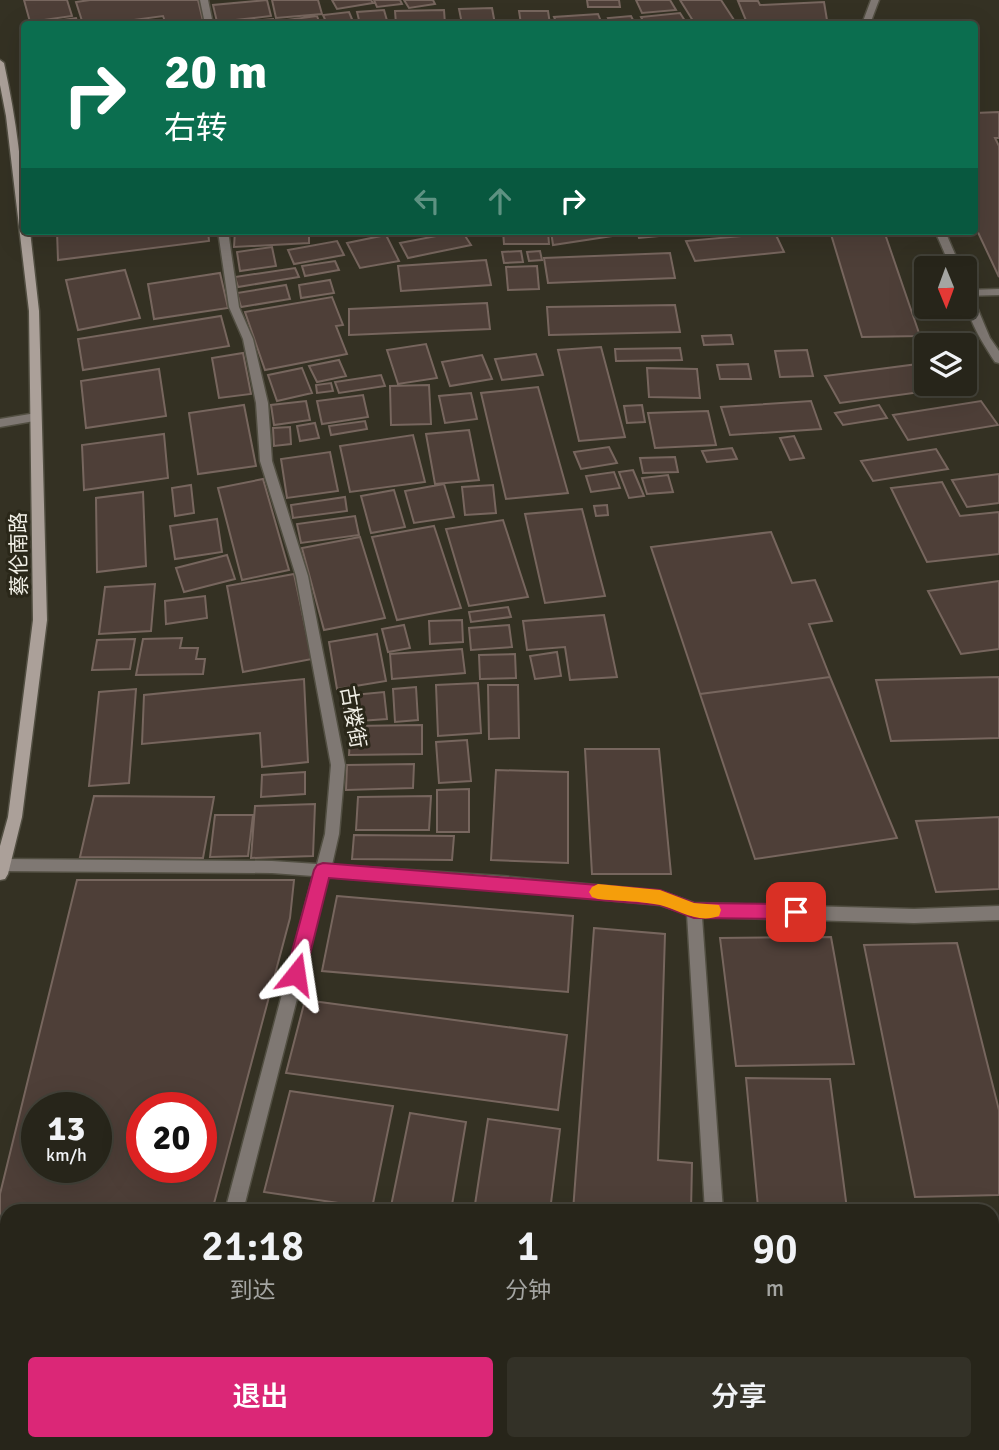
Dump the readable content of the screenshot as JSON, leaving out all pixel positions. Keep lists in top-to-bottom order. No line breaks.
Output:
{"streets":{"main road":["蔡伦南路"],"street":["古楼街"]},"north":"bottom","page":{"turn":["20 m","右转"],"speed":"13 km/h","limit":"20","eta":["21:18","到达","1","分钟","90","m"],"buttons":["退出","分享"]}}
